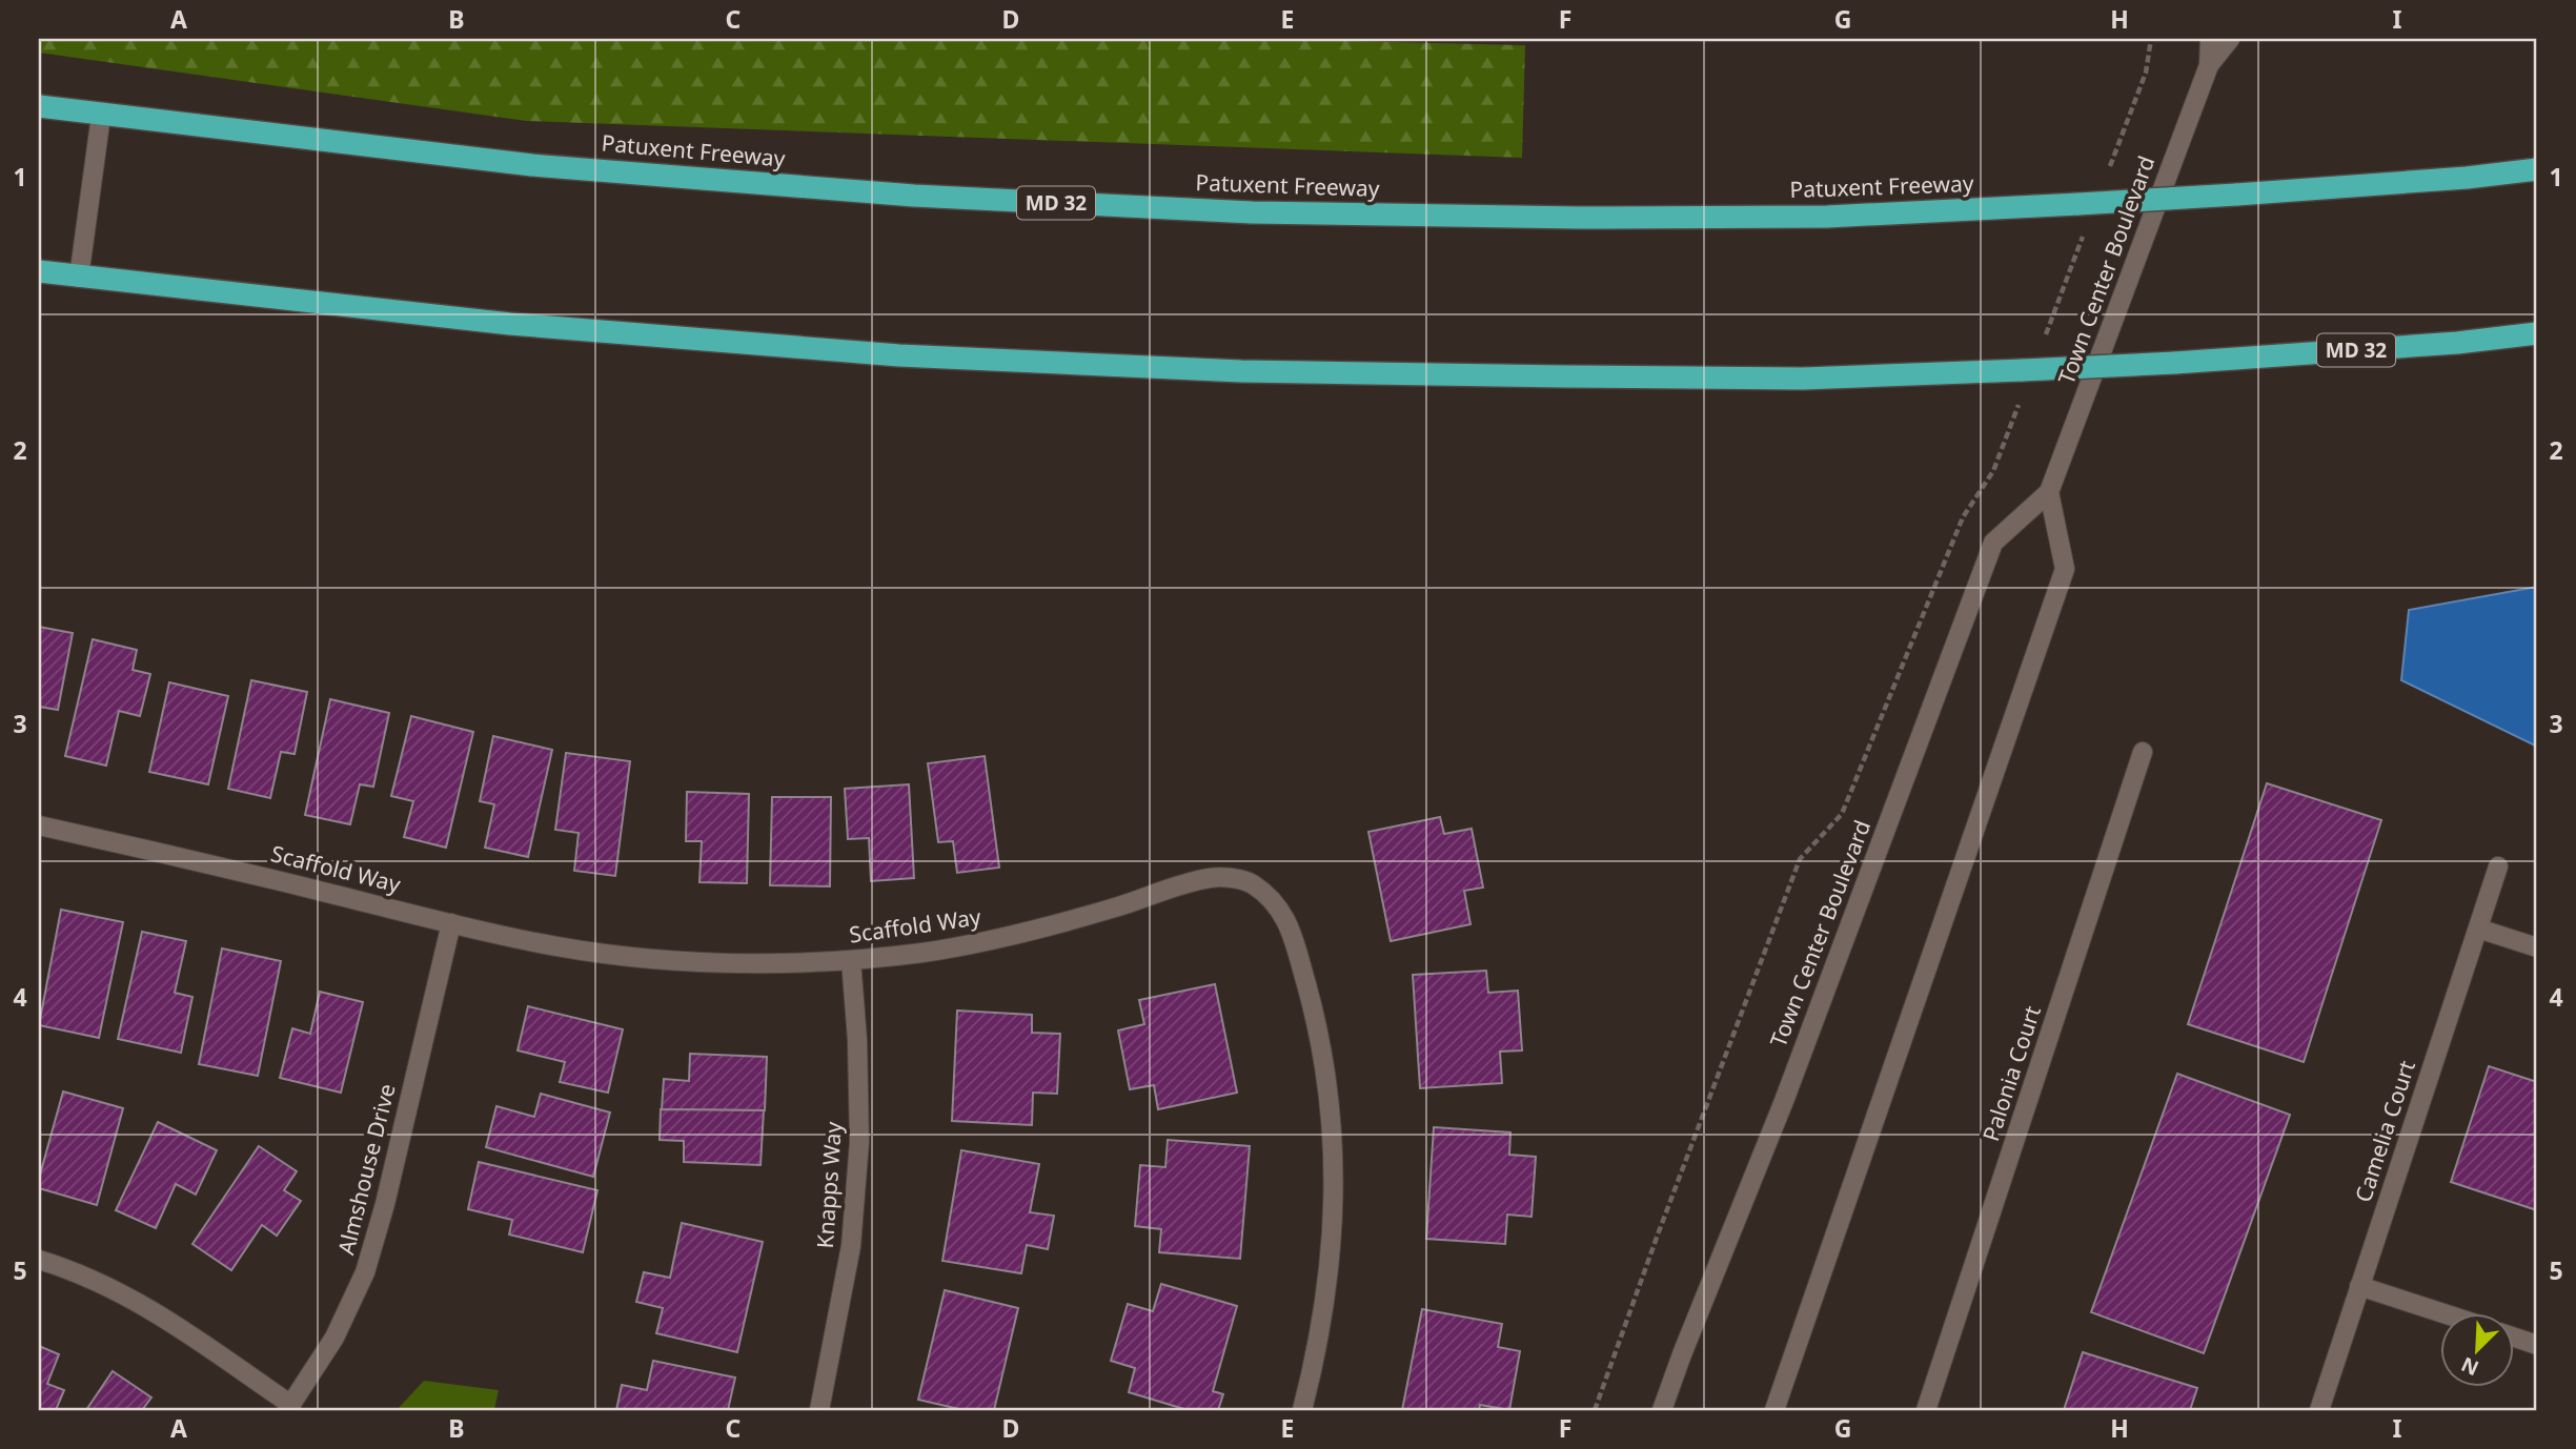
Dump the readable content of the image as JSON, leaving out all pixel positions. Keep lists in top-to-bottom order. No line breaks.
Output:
{"streets":{"highway":["Patuxent Freeway","MD 32"],"street":["Town Center Boulevard","Scaffold Way","Palonia Court","Camelia Court","Almshouse Drive","Knapps Way"]},"crossings":[["Scaffold Way","Almshouse Drive"],["Scaffold Way","Knapps Way"]],"north":"bottom left","grid":{"columns":["A","B","C","D","E","F","G","H","I"],"rows":["1","2","3","4","5"]}}
